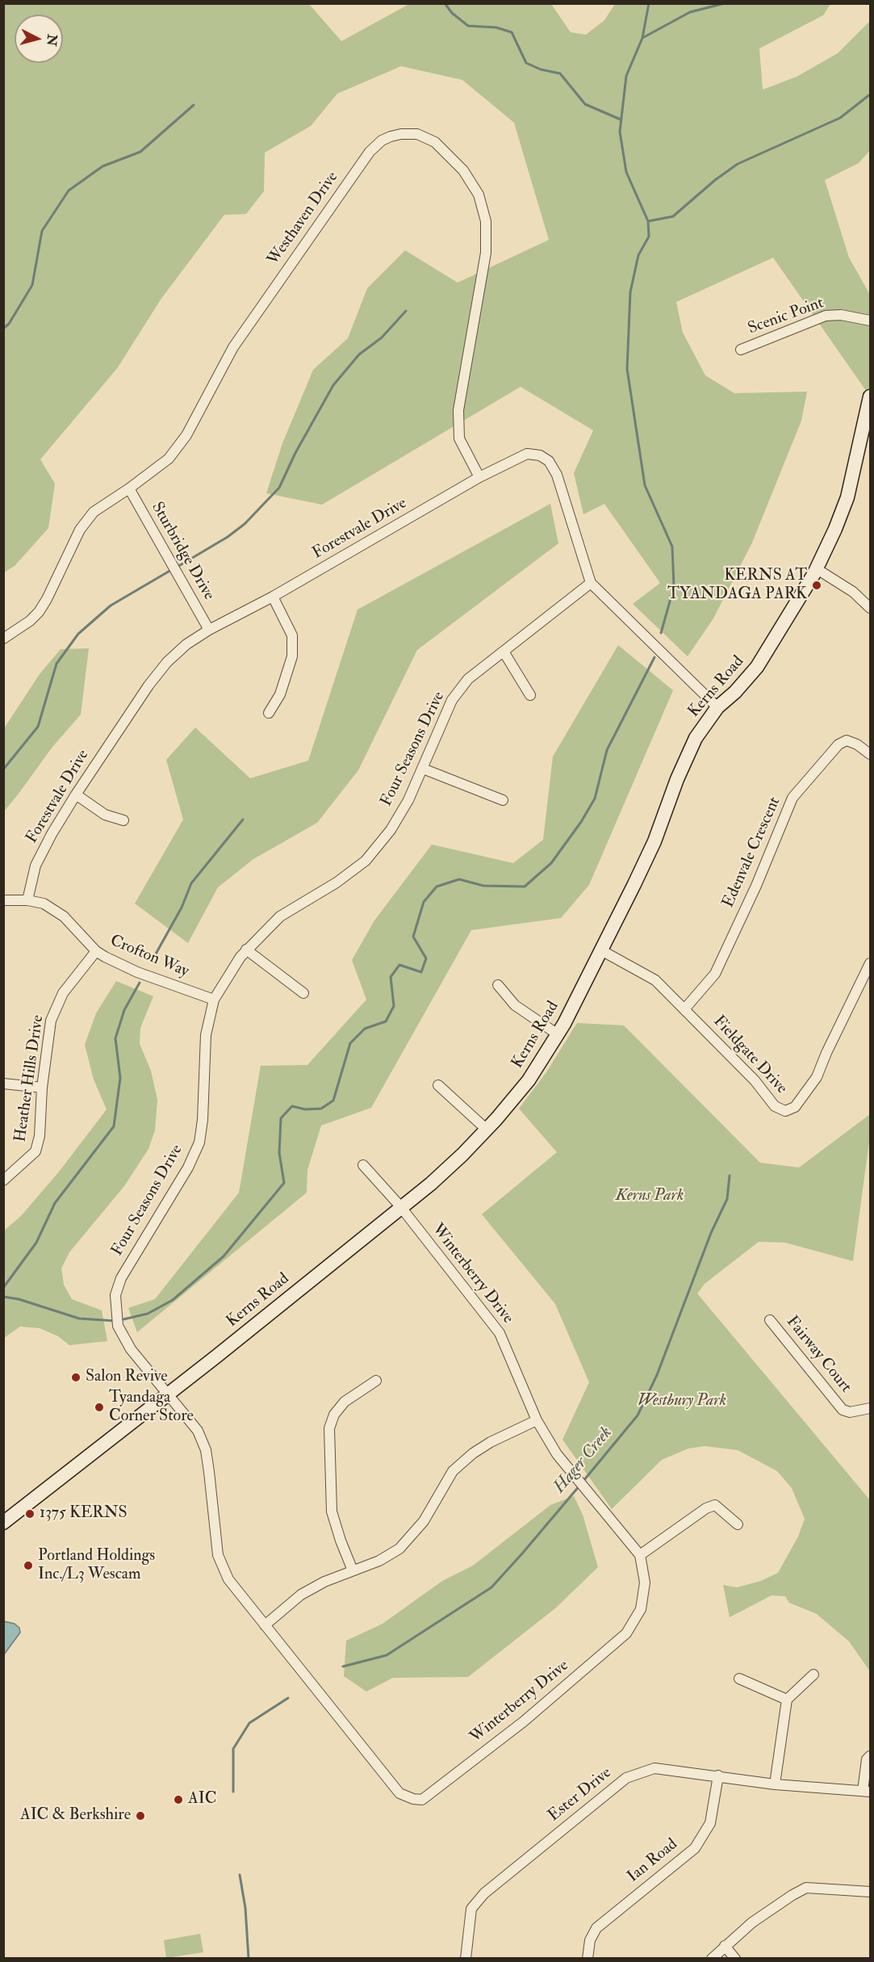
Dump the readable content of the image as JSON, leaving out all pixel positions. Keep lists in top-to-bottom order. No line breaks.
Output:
{"streets":{"street":["Westhaven Drive","Scenic Point","Forestvale Drive","Sturbridge Drive","Kerns Road","Four Seasons Drive","Edenvale Crescent","Crofton Way","Fieldgate Drive","Heather Hills Drive","Winterberry Drive","Fairway Court","Ester Drive","Ian Road"]},"crossings":[["Westhaven Drive","Forestvale Drive"],["Westhaven Drive","Sturbridge Drive"],["Forestvale Drive","Sturbridge Drive"],["Forestvale Drive","Kerns Road"],["Forestvale Drive","Four Seasons Drive"],["Forestvale Drive","Crofton Way"],["Kerns Road","Four Seasons Drive"],["Kerns Road","Fieldgate Drive"],["Kerns Road","Winterberry Drive"],["Four Seasons Drive","Crofton Way"],["Four Seasons Drive","Winterberry Drive"],["Edenvale Crescent","Fieldgate Drive"],["Crofton Way","Heather Hills Drive"],["Ester Drive","Ian Road"]],"water":["Hager Creek"],"parks":["Kerns Park","Westbury Park"],"places":["KERNS AT TYANDAGA PARK","Salon Revive","Tyandaga Corner Store","1375 KERNS","Portland Holdings Inc./L3 Wescam","AIC","AIC & Berkshire"],"north":"right"}
